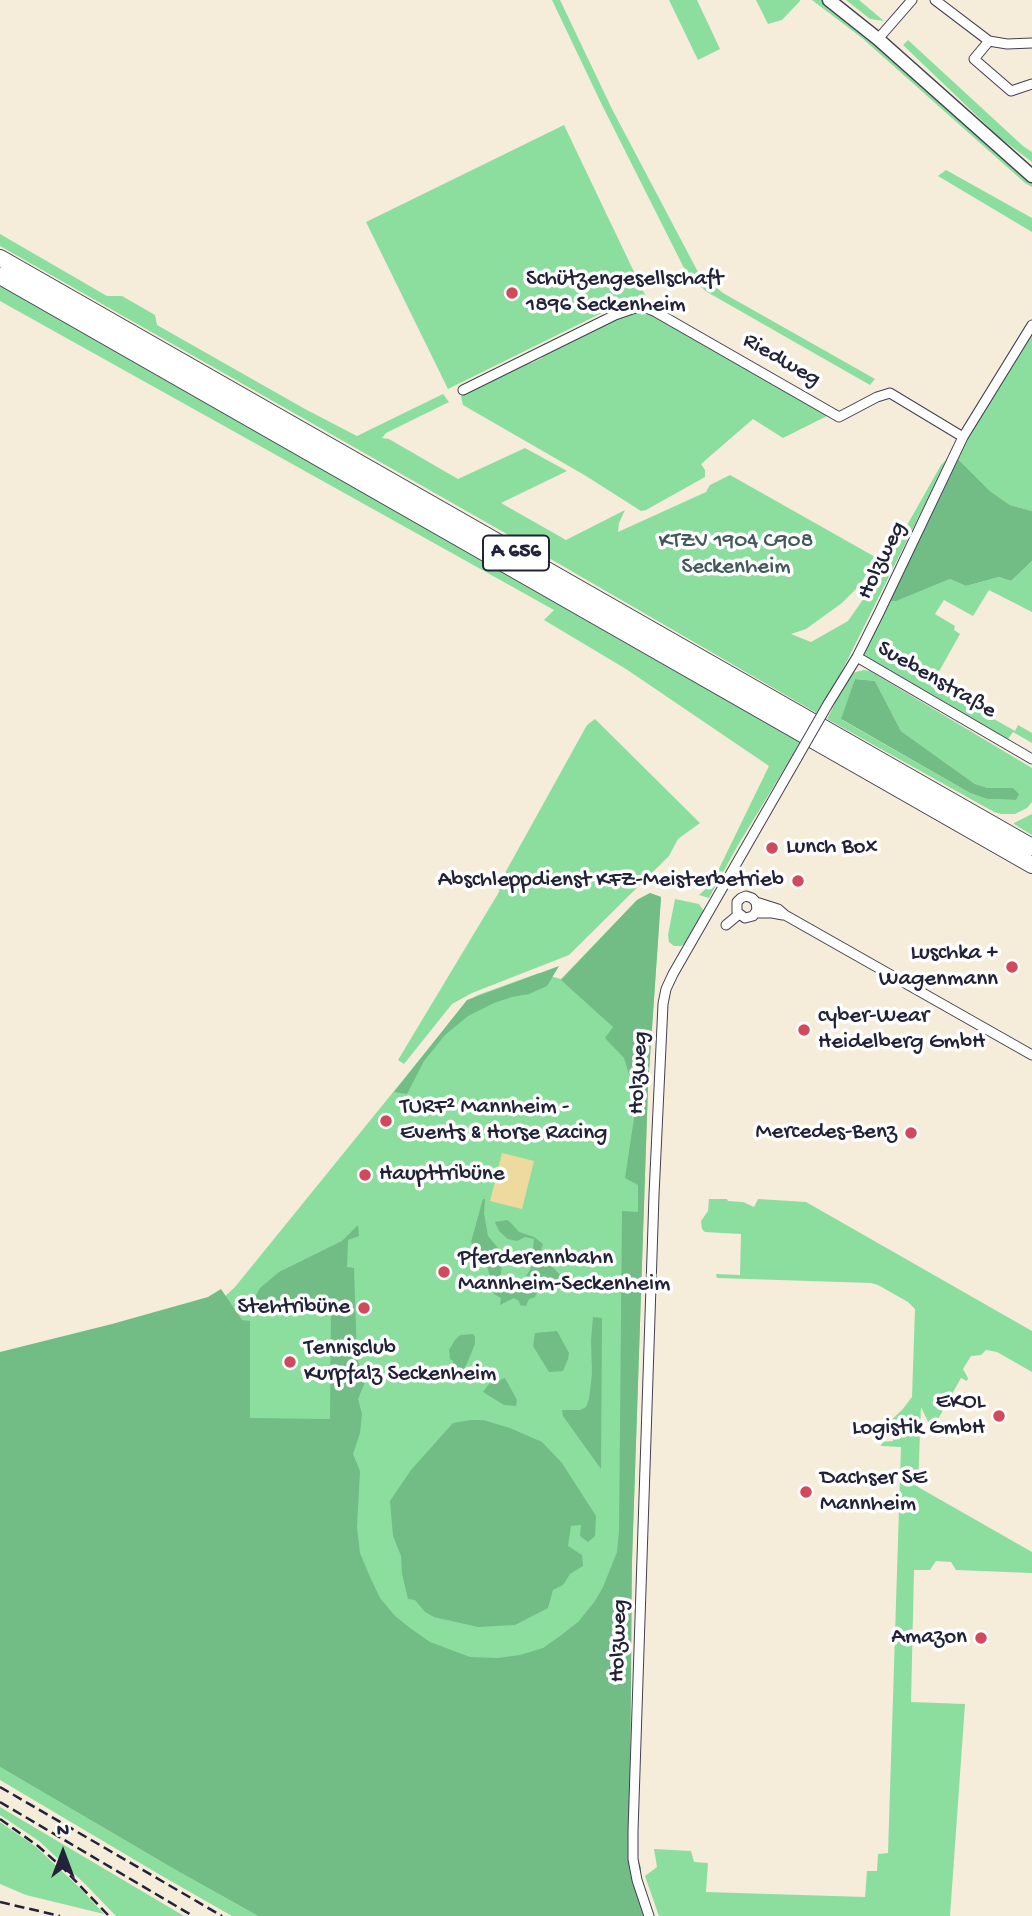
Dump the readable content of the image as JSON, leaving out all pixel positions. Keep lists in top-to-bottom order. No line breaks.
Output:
{"streets":{"highway":["A 656"],"street":["Riedweg","Holzweg","Suebenstraße"]},"crossings":[["Riedweg","Holzweg"],["Holzweg","Suebenstraße"]],"parks":["KTZV 1904 C908 Seckenheim"],"places":["Schützengesellschaft 1896 Seckenheim","Lunch Box","Abschleppdienst KFZ-Meisterbetrieb","Luschka + Wagenmann","cyber-Wear Heidelberg GmbH","TURF² Mannheim - Events & Horse Racing","Mercedes-Benz","Haupttribüne","Pferderennbahn Mannheim-Seckenheim","Stehtribüne","Tennisclub Kurpfalz Seckenheim","EKOL Logistik GmbH","Dachser SE Mannheim","Amazon"],"north":"top"}
